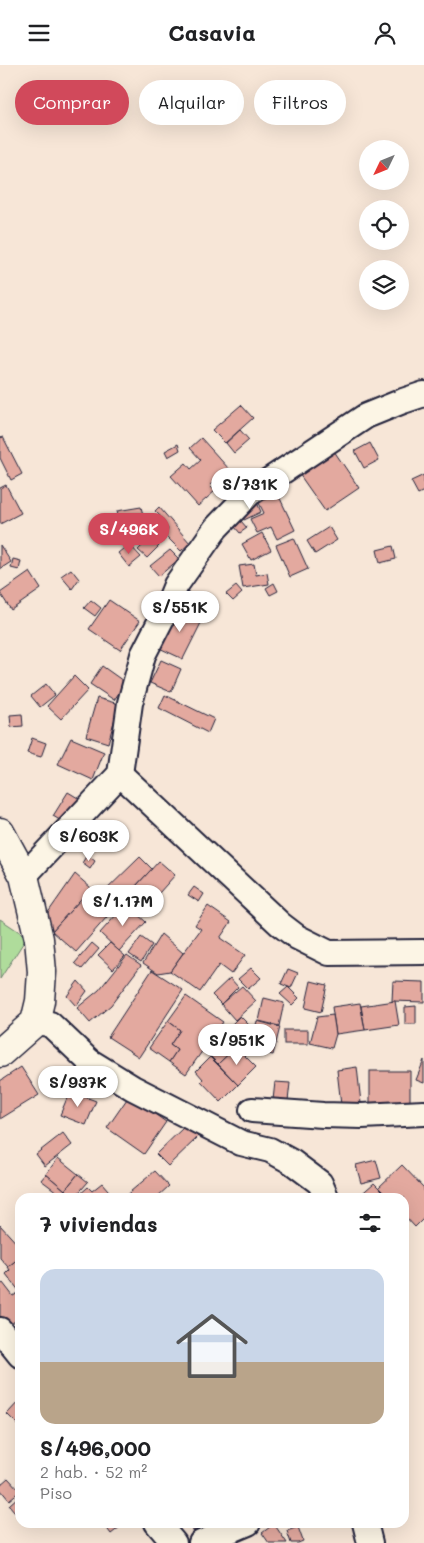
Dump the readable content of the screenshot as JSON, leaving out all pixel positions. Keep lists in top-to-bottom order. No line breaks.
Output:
{"north":"bottom left","page":{"header":"Casavia","chip":["Comprar","Alquilar","Filtros"],"price":["S/731K","S/496K","S/551K","S/603K","S/1.17M","S/951K","S/937K"],"heading":"7 viviendas","list":[{"name":"S/496,000","note":"2 hab. · 52 m² · Piso"}]}}
